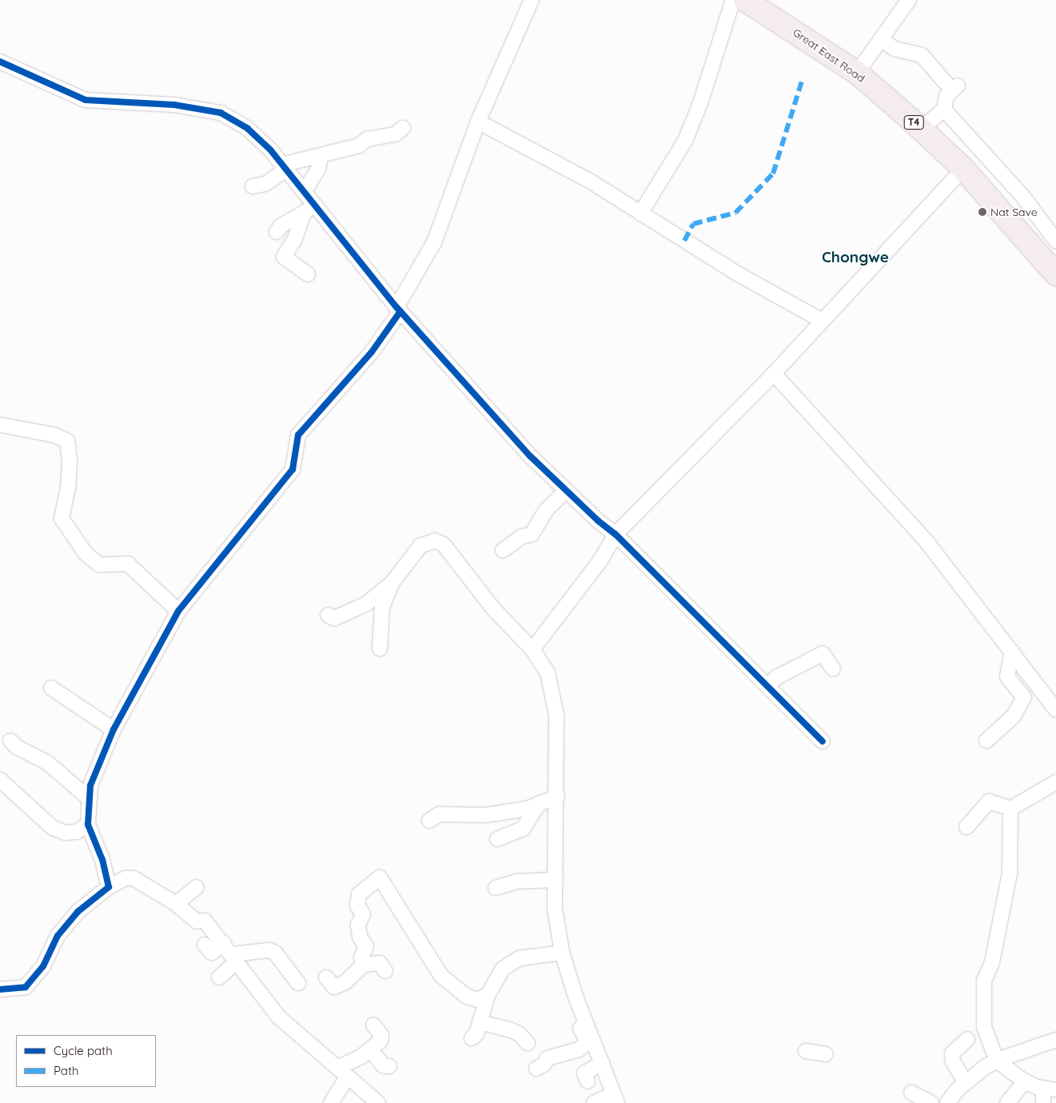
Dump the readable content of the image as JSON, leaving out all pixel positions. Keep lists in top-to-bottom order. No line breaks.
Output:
{"streets":{"highway":["Great East Road","T4"]},"districts":["Chongwe"],"places":["Nat Save"],"legend":["Cycle path","Path"]}
